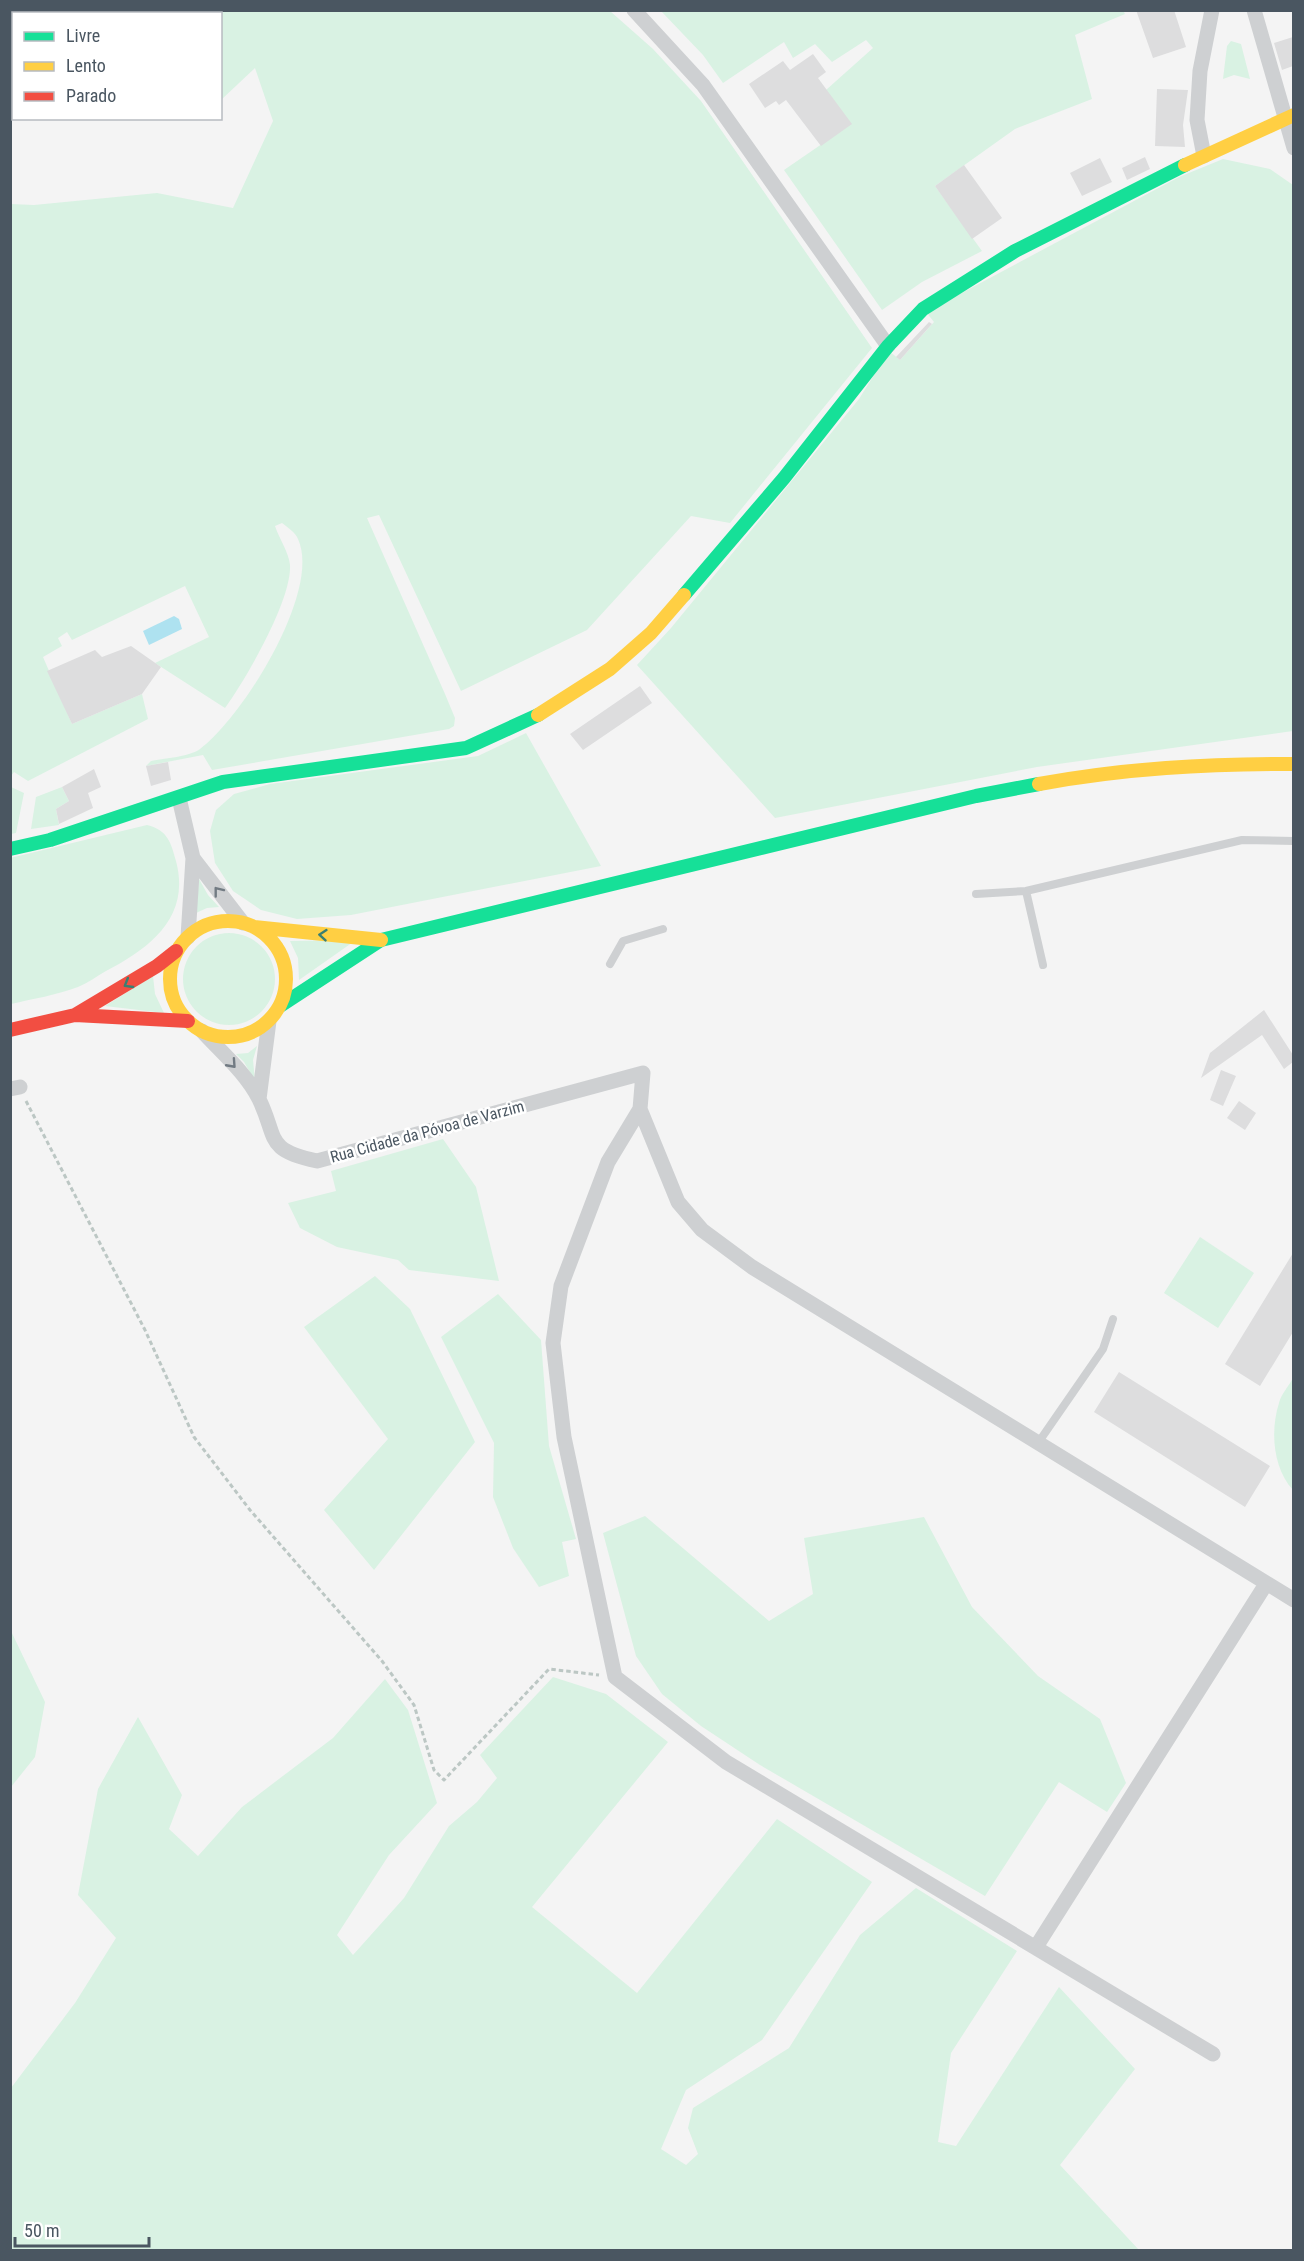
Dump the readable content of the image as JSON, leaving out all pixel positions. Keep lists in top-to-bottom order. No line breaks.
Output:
{"streets":{"street":["Rua Cidade da Póvoa de Varzim"]},"legend":["Livre","Lento","Parado"],"scale_bar":"50 m"}
